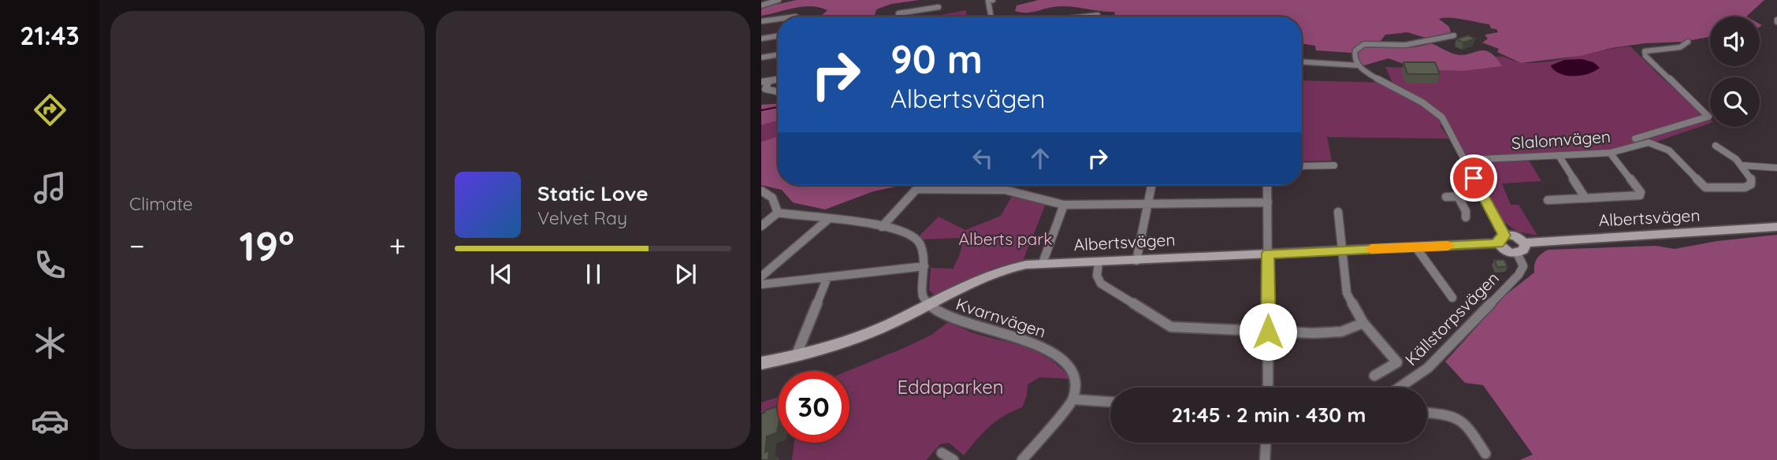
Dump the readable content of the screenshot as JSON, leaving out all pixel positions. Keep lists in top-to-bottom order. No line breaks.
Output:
{"streets":{"street":["Slalomvägen","Albertsvägen","Kvarnvägen","Källstorpsvägen"]},"crossings":[["Albertsvägen","Kvarnvägen"]],"parks":["Alberts park","Eddaparken"],"page":{"tabs":"21:43","tile":"Climate","turn":["90 m","Albertsvägen"],"song":["Static Love","Velvet Ray"],"heat":["−","19°","+"],"limit":"30","trip":"21:45 · 2 min · 430 m"}}
